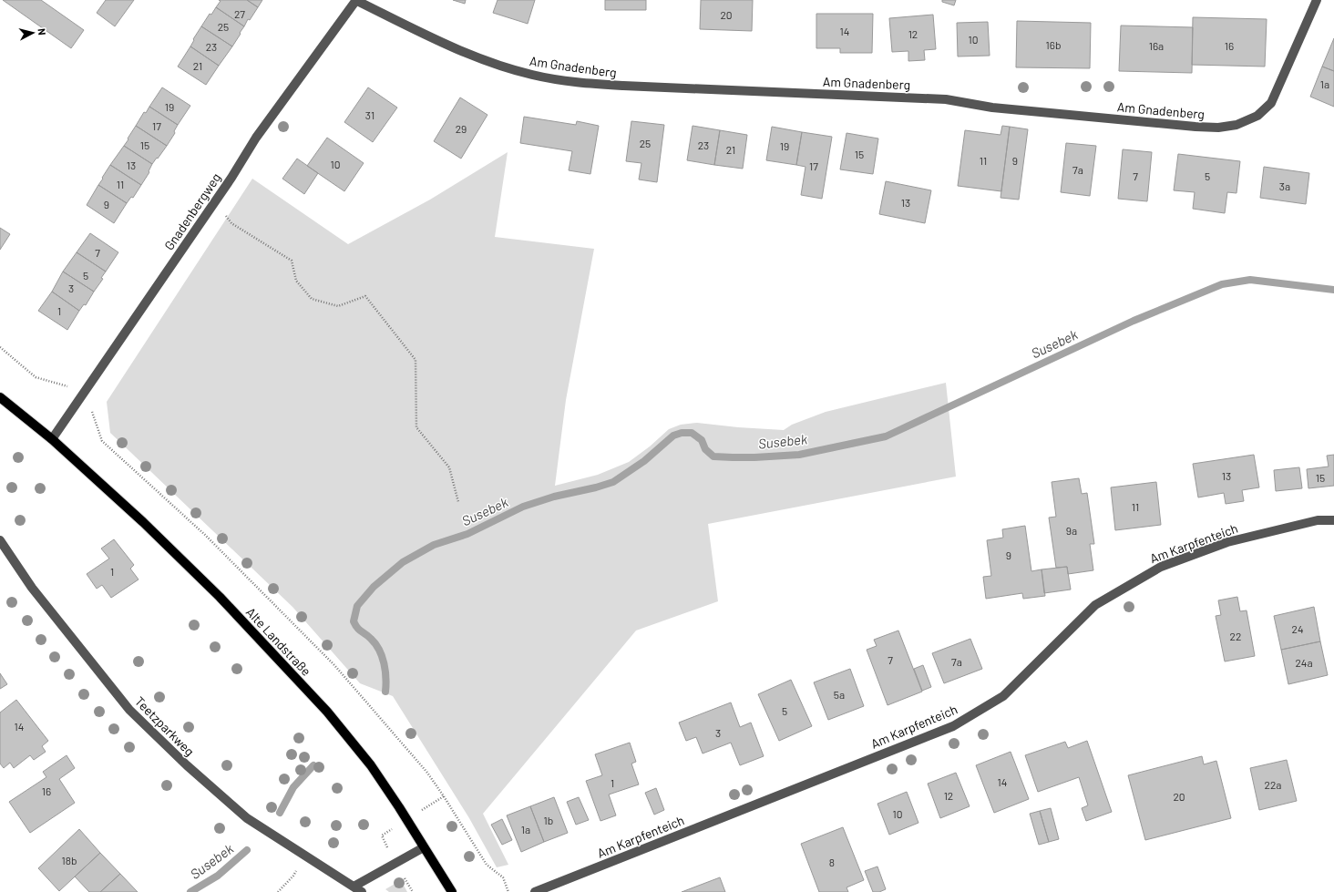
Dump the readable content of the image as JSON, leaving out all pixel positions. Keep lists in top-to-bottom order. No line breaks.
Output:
{"streets":{"main road":["Alte Landstraße"],"street":["Am Gnadenberg","Gnadenbergweg","Am Karpfenteich","Teetzparkweg"]},"crossings":[["Am Gnadenberg","Gnadenbergweg"],["Gnadenbergweg","Alte Landstraße"],["Alte Landstraße","Teetzparkweg"]],"water":["Susebek"],"house_numbers":["27","20","25","14","12","10","16b","16a","16","23","21","1a","19","31","17","29","25","15","23","19","21","15","11","9","10","13","17","7a","7","5","11","3a","13","9","7","5","3","1","13","15","11","9a","9","1","24","22","7","7a","24a","5a","5","14","3","14","1","22a","16","12","20","10","1b","1a","18b","8"],"north":"right"}
